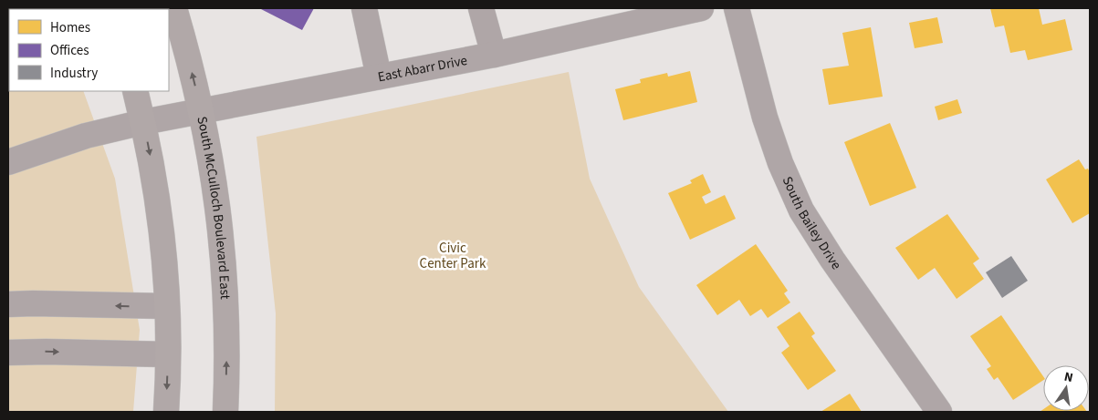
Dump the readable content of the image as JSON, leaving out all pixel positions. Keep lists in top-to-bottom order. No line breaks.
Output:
{"streets":{"main road":["South McCulloch Boulevard East"],"street":["East Abarr Drive","South Bailey Drive"]},"crossings":[["East Abarr Drive","South McCulloch Boulevard East"]],"parks":["Civic Center Park"],"legend":["Homes","Offices","Industry"],"north":"top"}
